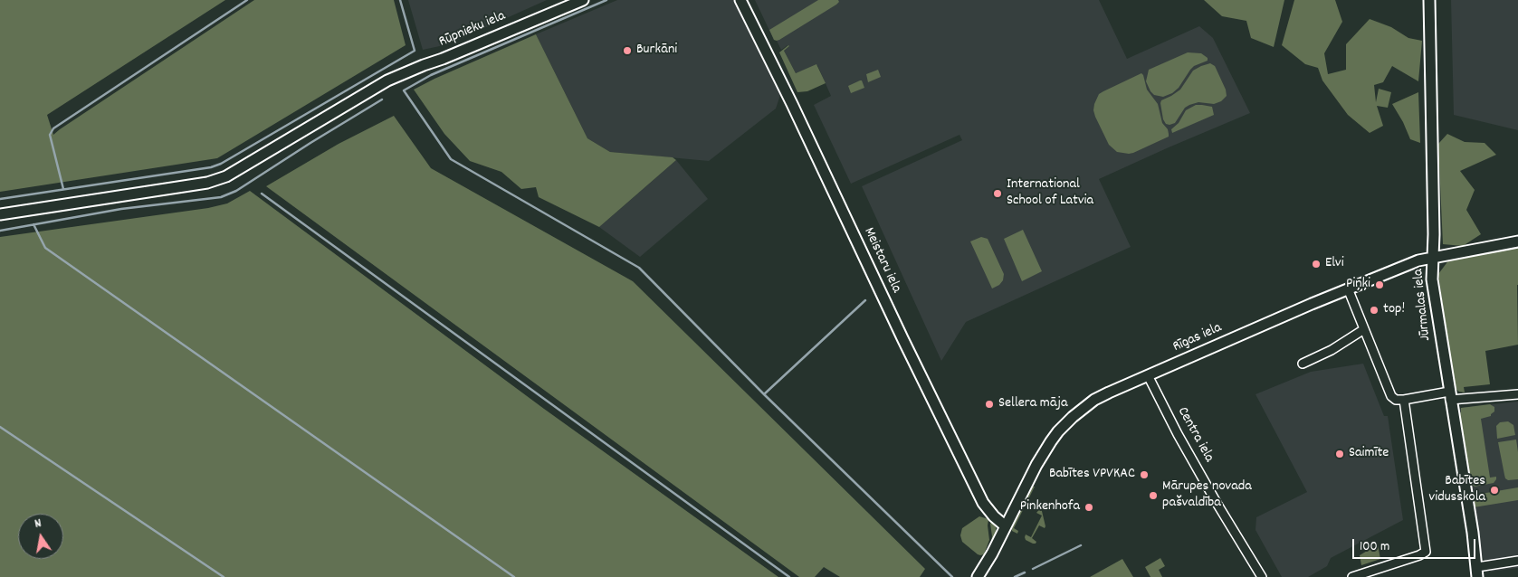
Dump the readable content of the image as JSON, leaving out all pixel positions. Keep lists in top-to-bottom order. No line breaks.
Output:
{"streets":{"street":["Rūpnieku iela","Meistaru iela","Jūrmalas iela","Rīgas iela","Centra iela"]},"crossings":[["Meistaru iela","Rīgas iela"],["Jūrmalas iela","Rīgas iela"],["Rīgas iela","Centra iela"]],"places":["Burkāni","International School of Latvia","Elvi","Piņķi","top!","Sellera māja","Saimīte","Babītes VPVKAC","Babītes vidusskola","Mārupes novada pašvaldība","Pinkenhofa"],"scale_bar":"100 m","north":"top"}
